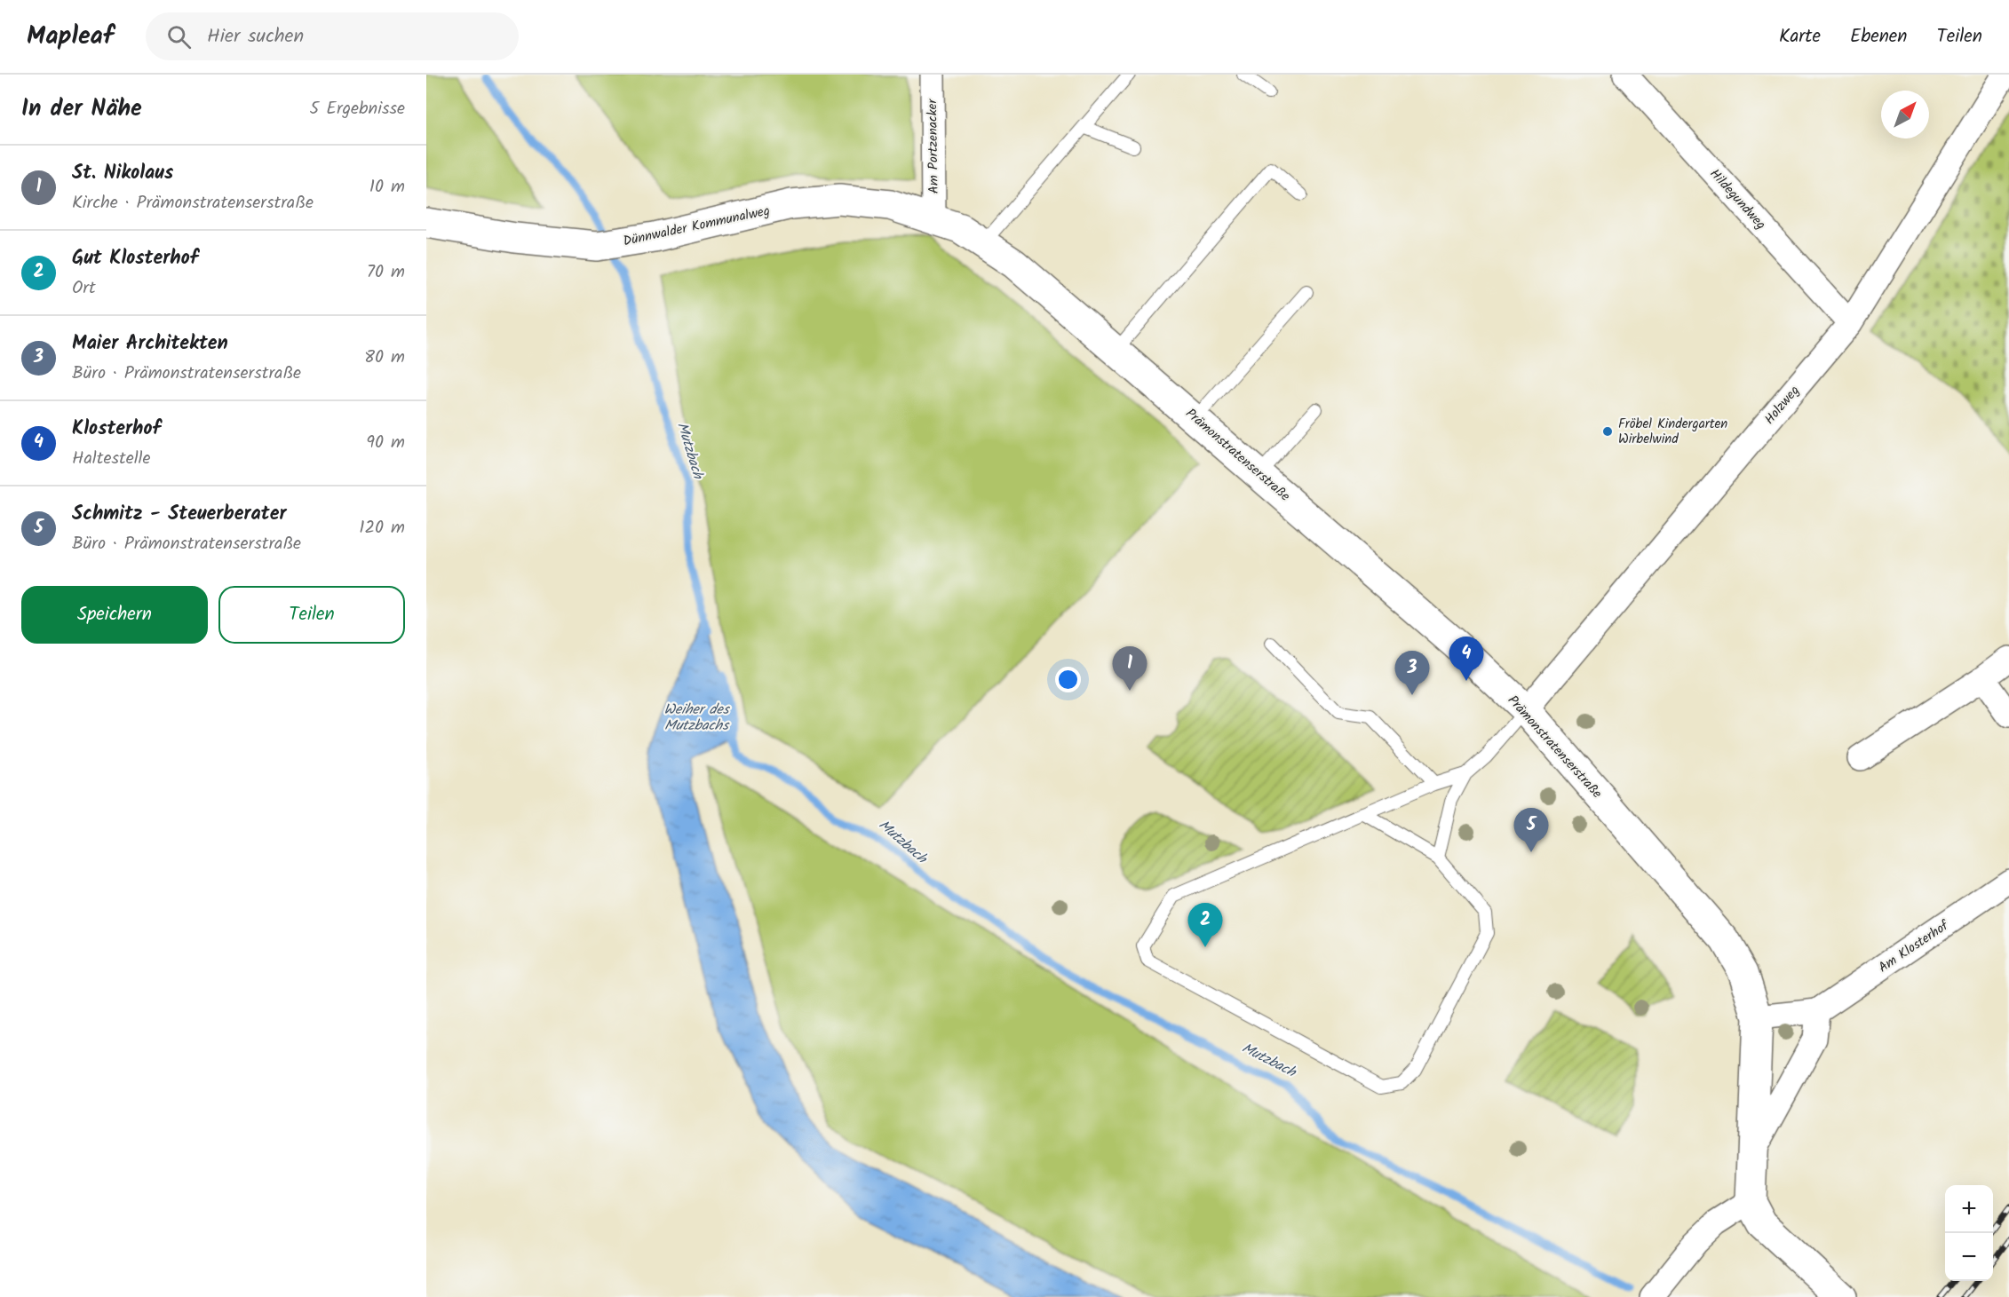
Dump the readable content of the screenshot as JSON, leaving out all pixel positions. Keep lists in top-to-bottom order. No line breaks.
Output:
{"streets":{"main road":["Dünnwalder Kommunalweg","Prämonstratenserstraße"],"street":["Am Portzenacker","Hildegundweg","Holzweg","Am Klosterhof"]},"crossings":[["Am Portzenacker","Dünnwalder Kommunalweg"],["Am Portzenacker","Prämonstratenserstraße"],["Hildegundweg","Holzweg"],["Dünnwalder Kommunalweg","Prämonstratenserstraße"],["Holzweg","Prämonstratenserstraße"],["Prämonstratenserstraße","Am Klosterhof"]],"water":["Mutzbach","Weiher des Mutzbachs"],"places":["Fröbel Kindergarten Wirbelwind"],"north":"top right","page":{"header":"Mapleaf","search":"Hier suchen","nav":["Karte","Ebenen","Teilen"],"heading":["In der Nähe","5 Ergebnisse"],"list":[{"mark":"1","name":"St. Nikolaus","note":"Kirche · Prämonstratenserstraße","value":"10 m"},{"mark":"2","name":"Gut Klosterhof","note":"Ort","value":"70 m"},{"mark":"3","name":"Maier Architekten","note":"Büro · Prämonstratenserstraße","value":"80 m"},{"mark":"4","name":"Klosterhof","note":"Haltestelle","value":"90 m"},{"mark":"5","name":"Schmitz - Steuerberater","note":"Büro · Prämonstratenserstraße","value":"120 m"}],"buttons":["Speichern","Teilen"],"pins":["4","1","3","5","2"],"map_buttons":["+","−"]}}
